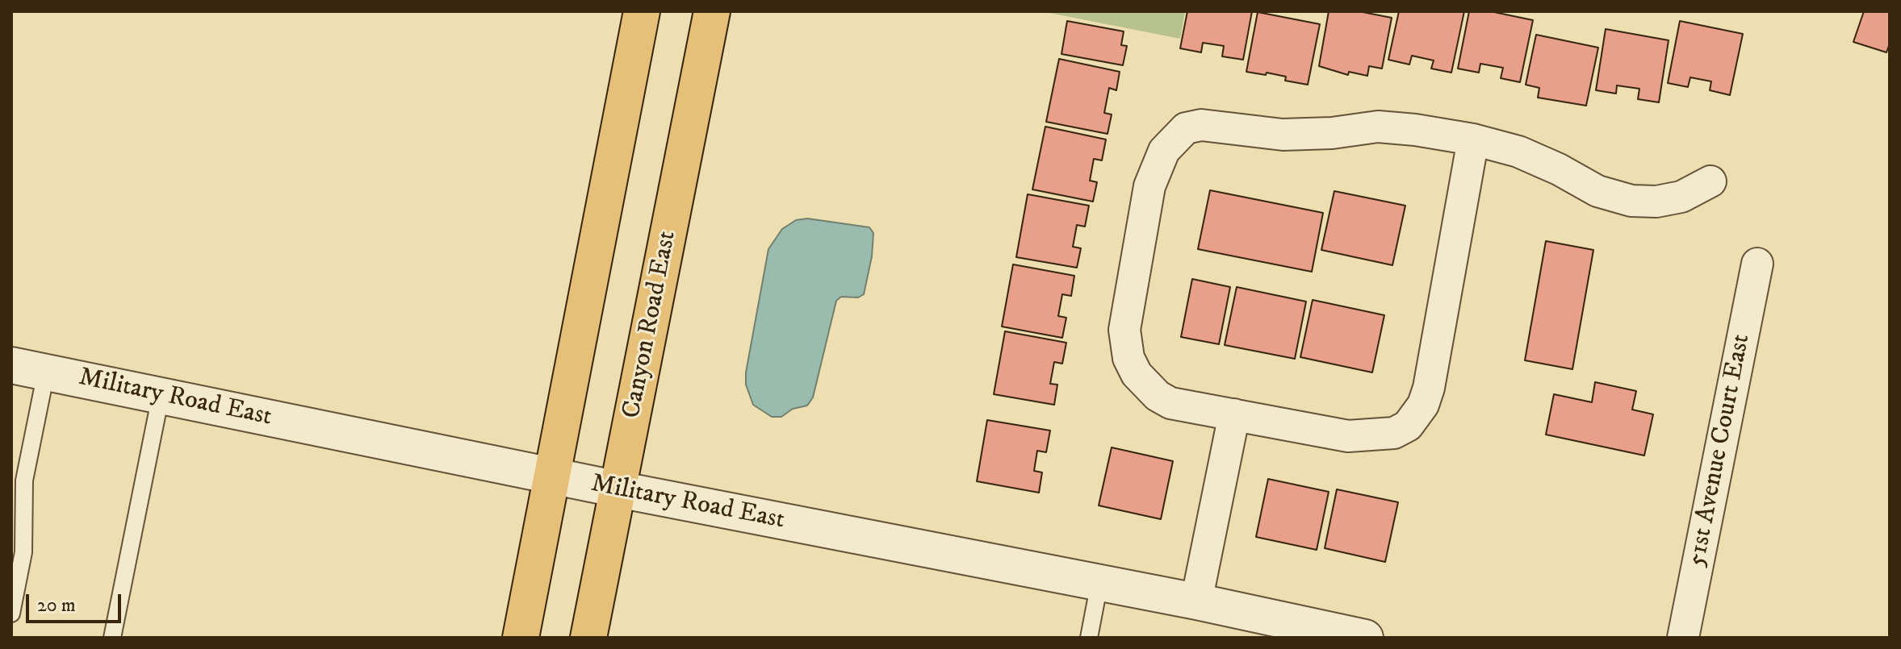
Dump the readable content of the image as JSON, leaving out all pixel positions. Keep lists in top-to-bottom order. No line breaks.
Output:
{"streets":{"main road":["Canyon Road East"],"street":["Military Road East","51st Avenue Court East"]},"crossings":[["Canyon Road East","Military Road East"]],"scale_bar":"20 m"}
